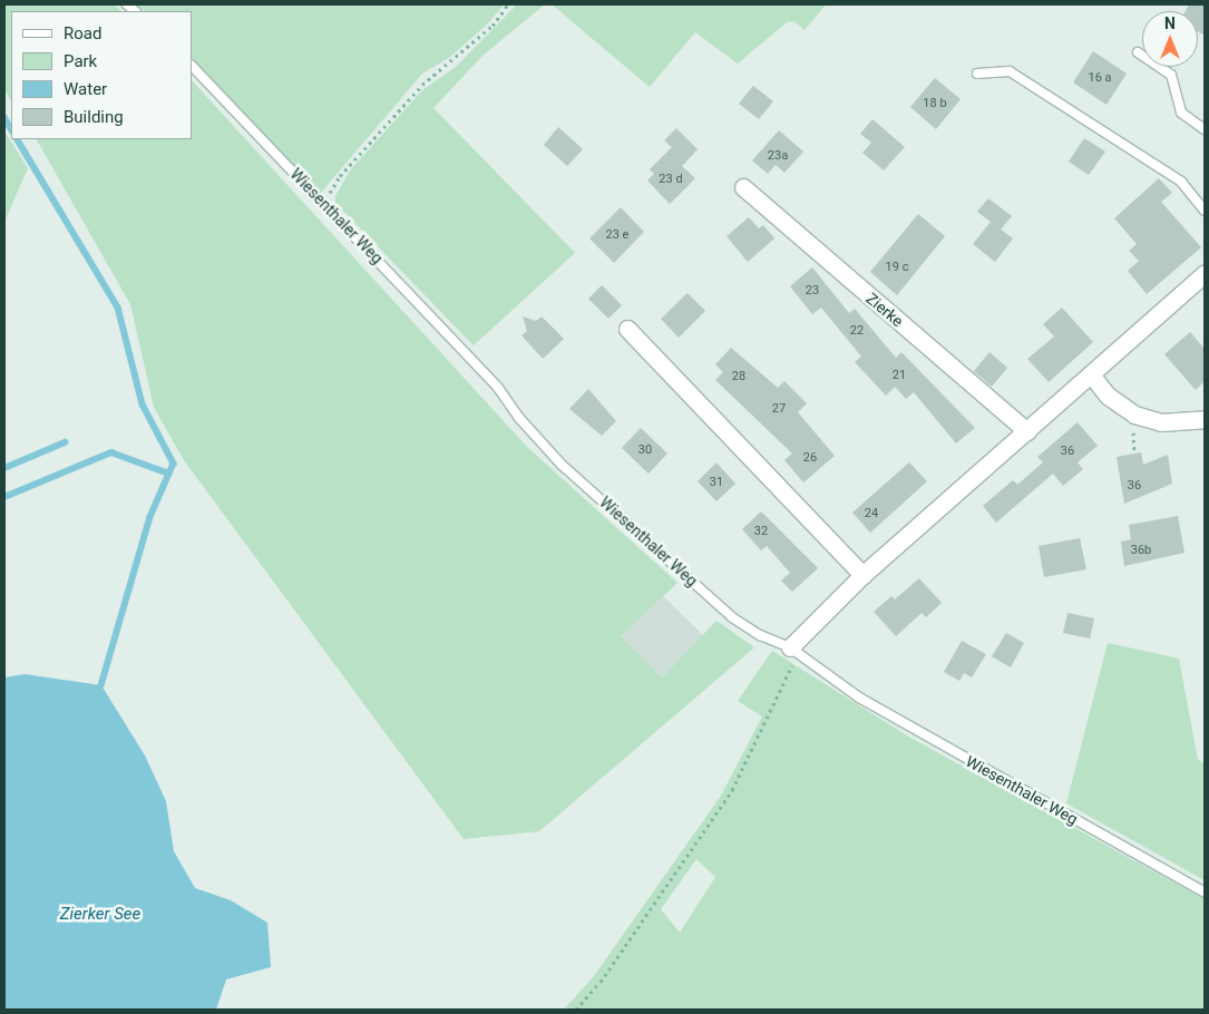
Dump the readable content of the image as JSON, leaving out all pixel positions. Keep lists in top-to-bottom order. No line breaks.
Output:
{"streets":{"street":["Zierke"],"lane":["Wiesenthaler Weg"]},"water":["Zierker See"],"house_numbers":["16 a","18 b","23a","23 d","23 e","19 c","23","22","21","28","27","30","36","26","31","36","24","32","36b"],"legend":["Road","Park","Water","Building"],"north":"top"}
